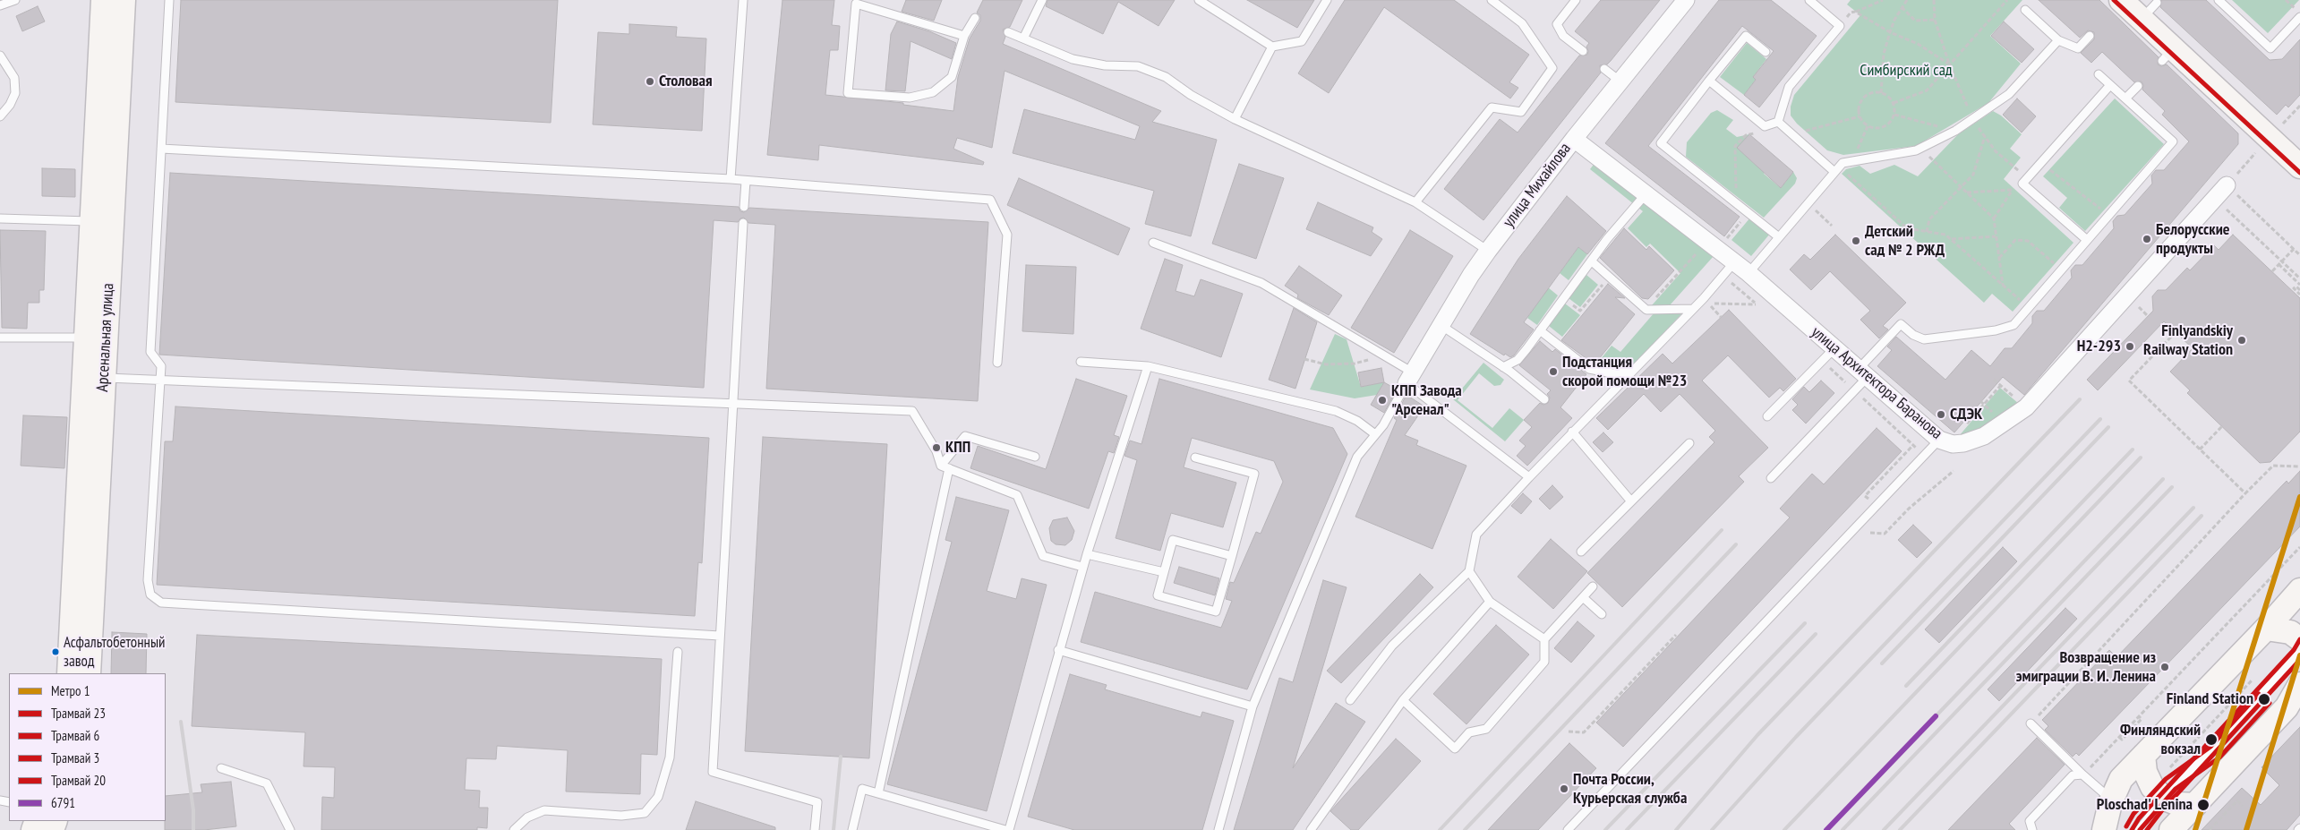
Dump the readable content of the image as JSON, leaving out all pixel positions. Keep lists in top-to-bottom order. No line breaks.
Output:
{"streets":{"street":["улица Михайлова","Арсенальная улица","улица Архитектора Баранова"]},"crossings":[["улица Михайлова","улица Архитектора Баранова"]],"parks":["Симбирский сад"],"places":["Столовая","Белорусские продукты","Детский сад № 2 РЖД","Finlyandskiy Railway Station","H2-293","Подстанция скорой помощи №23","КПП Завода \"Арсенал\"","СДЭК","КПП","Асфальтобетонный завод","Возвращение из эмиграции В. И. Ленина","Finland Station","Финляндский вокзал","Почта России, Курьерская служба","Ploschad' Lenina"],"lines":["tram line 23","metro line 1","tram line 20","tram line 3","tram line 6","transit line 6791"],"legend":["Метро 1","Трамвай 23","Трамвай 6","Трамвай 3","Трамвай 20","6791"]}
